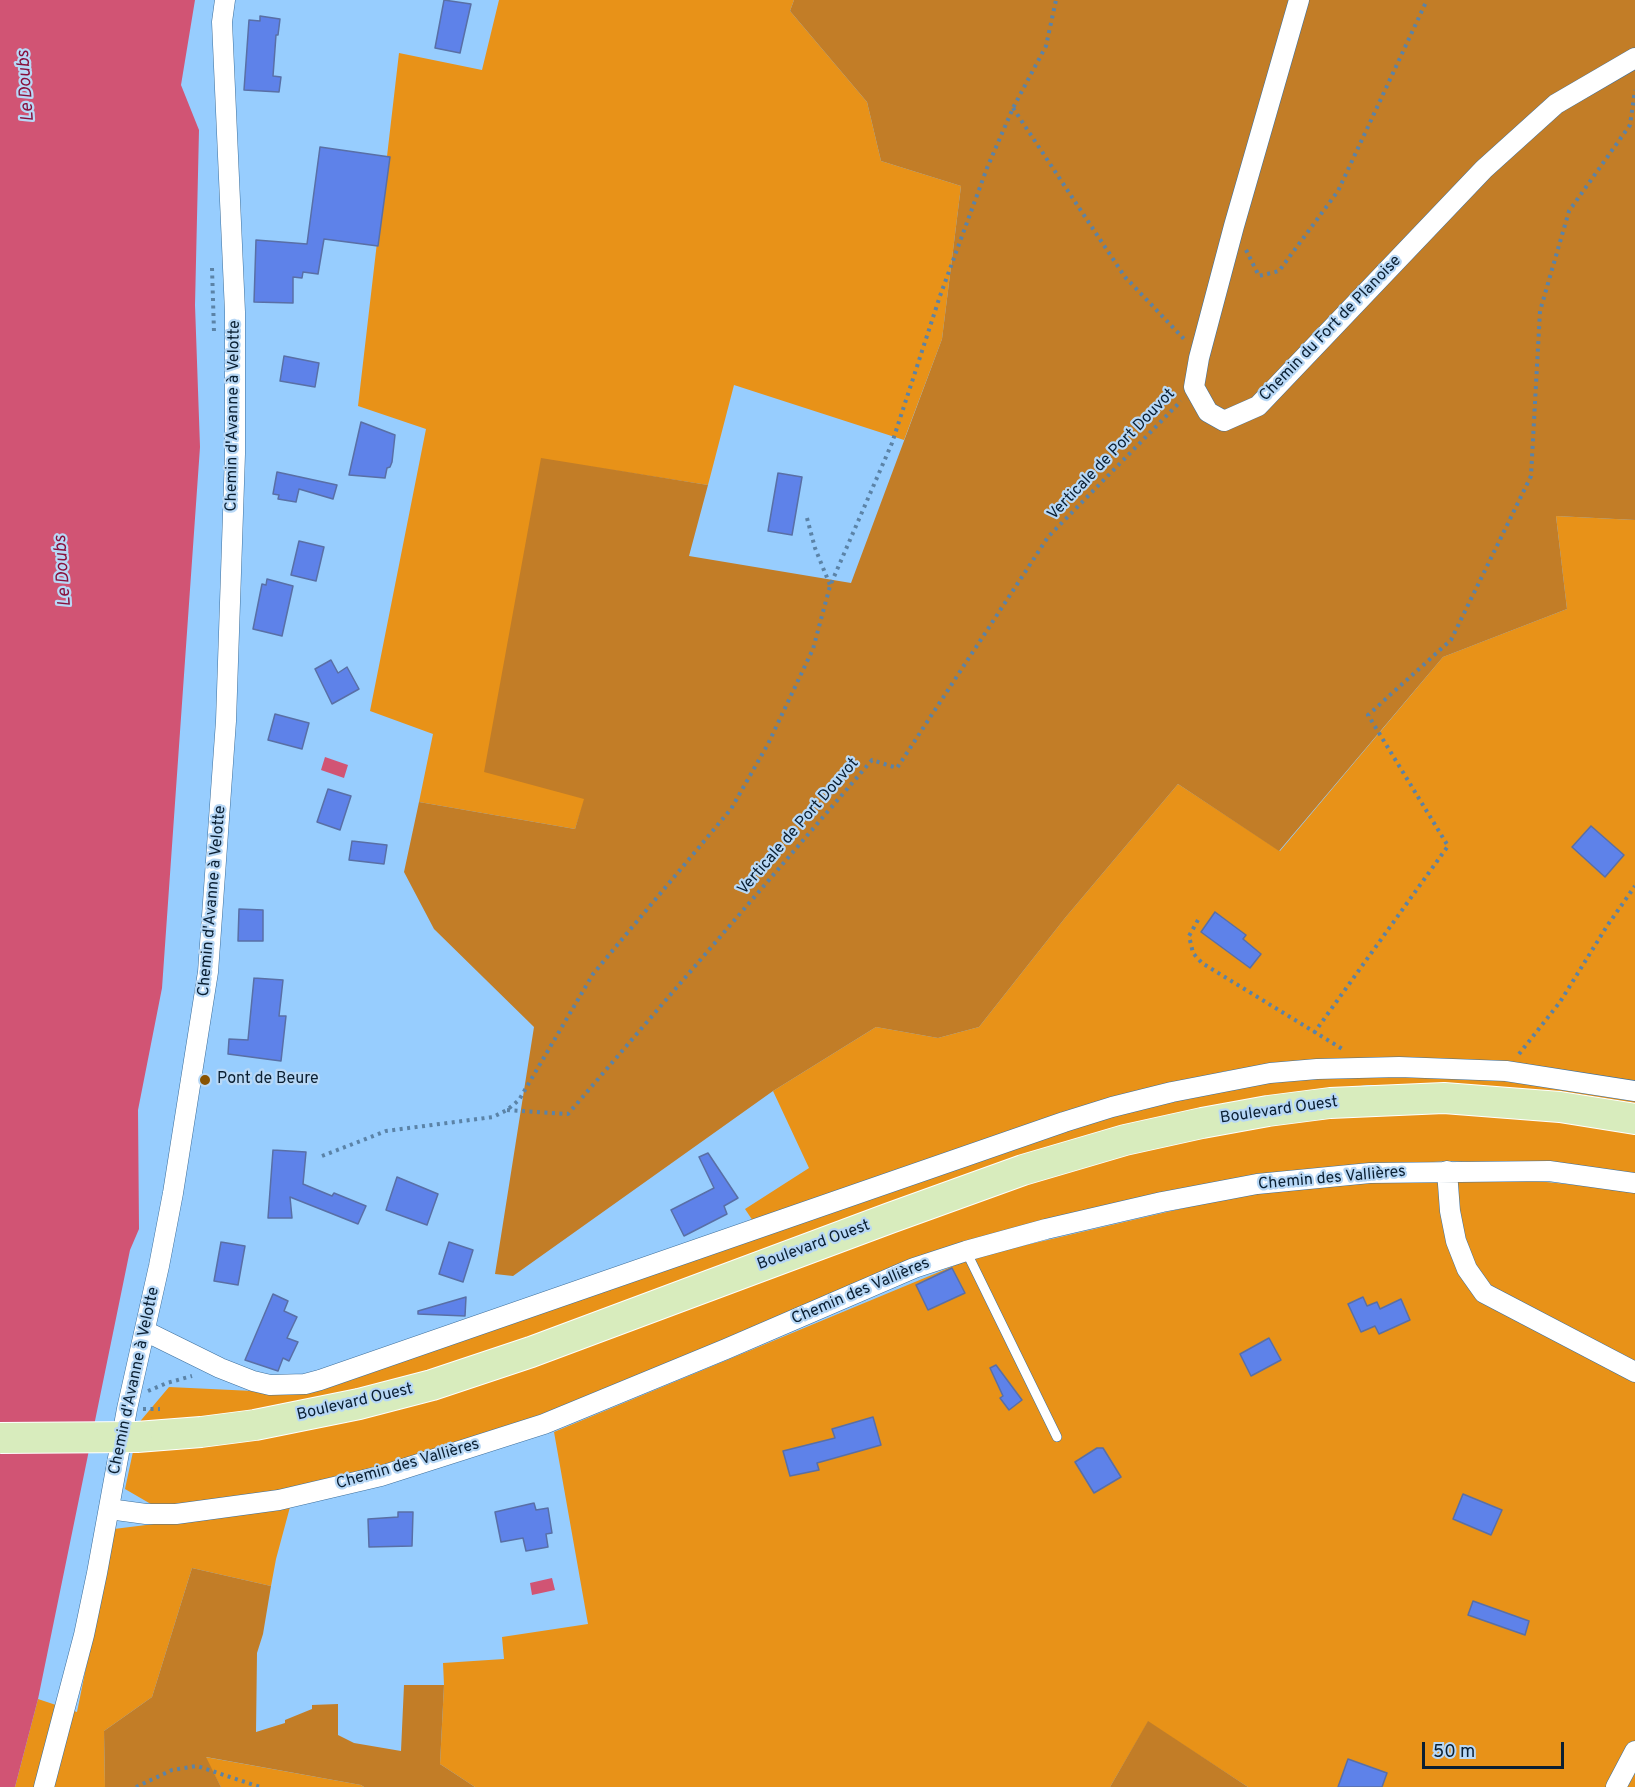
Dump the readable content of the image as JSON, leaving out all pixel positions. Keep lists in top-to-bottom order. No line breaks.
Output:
{"streets":{"main road":["Boulevard Ouest"],"street":["Chemin du Fort de Planoise","Chemin d'Avanne à Velotte","Chemin des Vallières"],"path":["Verticale de Port Douvot"]},"crossings":[["Chemin du Fort de Planoise","Verticale de Port Douvot"],["Chemin d'Avanne à Velotte","Chemin des Vallières"]],"water":["Le Doubs"],"places":["Pont de Beure"],"scale_bar":"50 m"}
